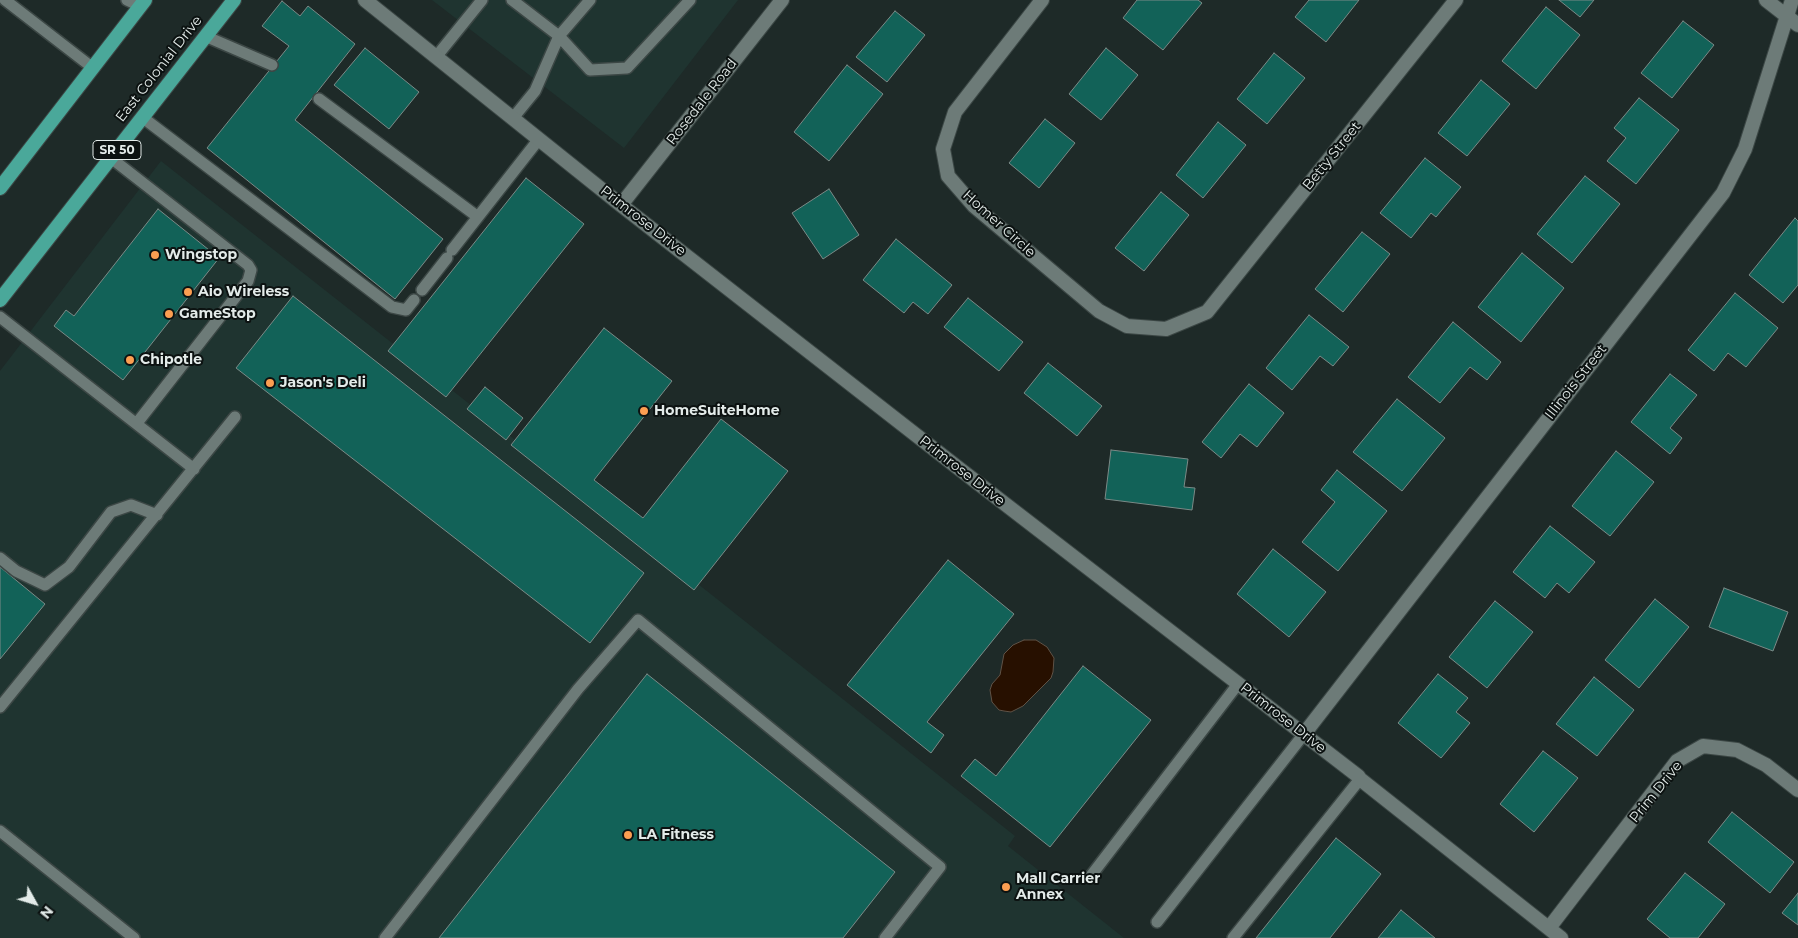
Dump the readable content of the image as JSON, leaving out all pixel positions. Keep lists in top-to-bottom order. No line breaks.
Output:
{"streets":{"highway":["East Colonial Drive","SR 50"],"street":["Rosedale Road","Betty Street","Primrose Drive","Homer Circle","Illinois Street","Prim Drive"]},"crossings":[["Rosedale Road","Primrose Drive"],["Betty Street","Homer Circle"],["Primrose Drive","Illinois Street"],["Primrose Drive","Prim Drive"]],"places":["Wingstop","Aio Wireless","GameStop","Chipotle","Jason's Deli","HomeSuiteHome","LA Fitness","Mall Carrier Annex"],"north":"bottom right"}
